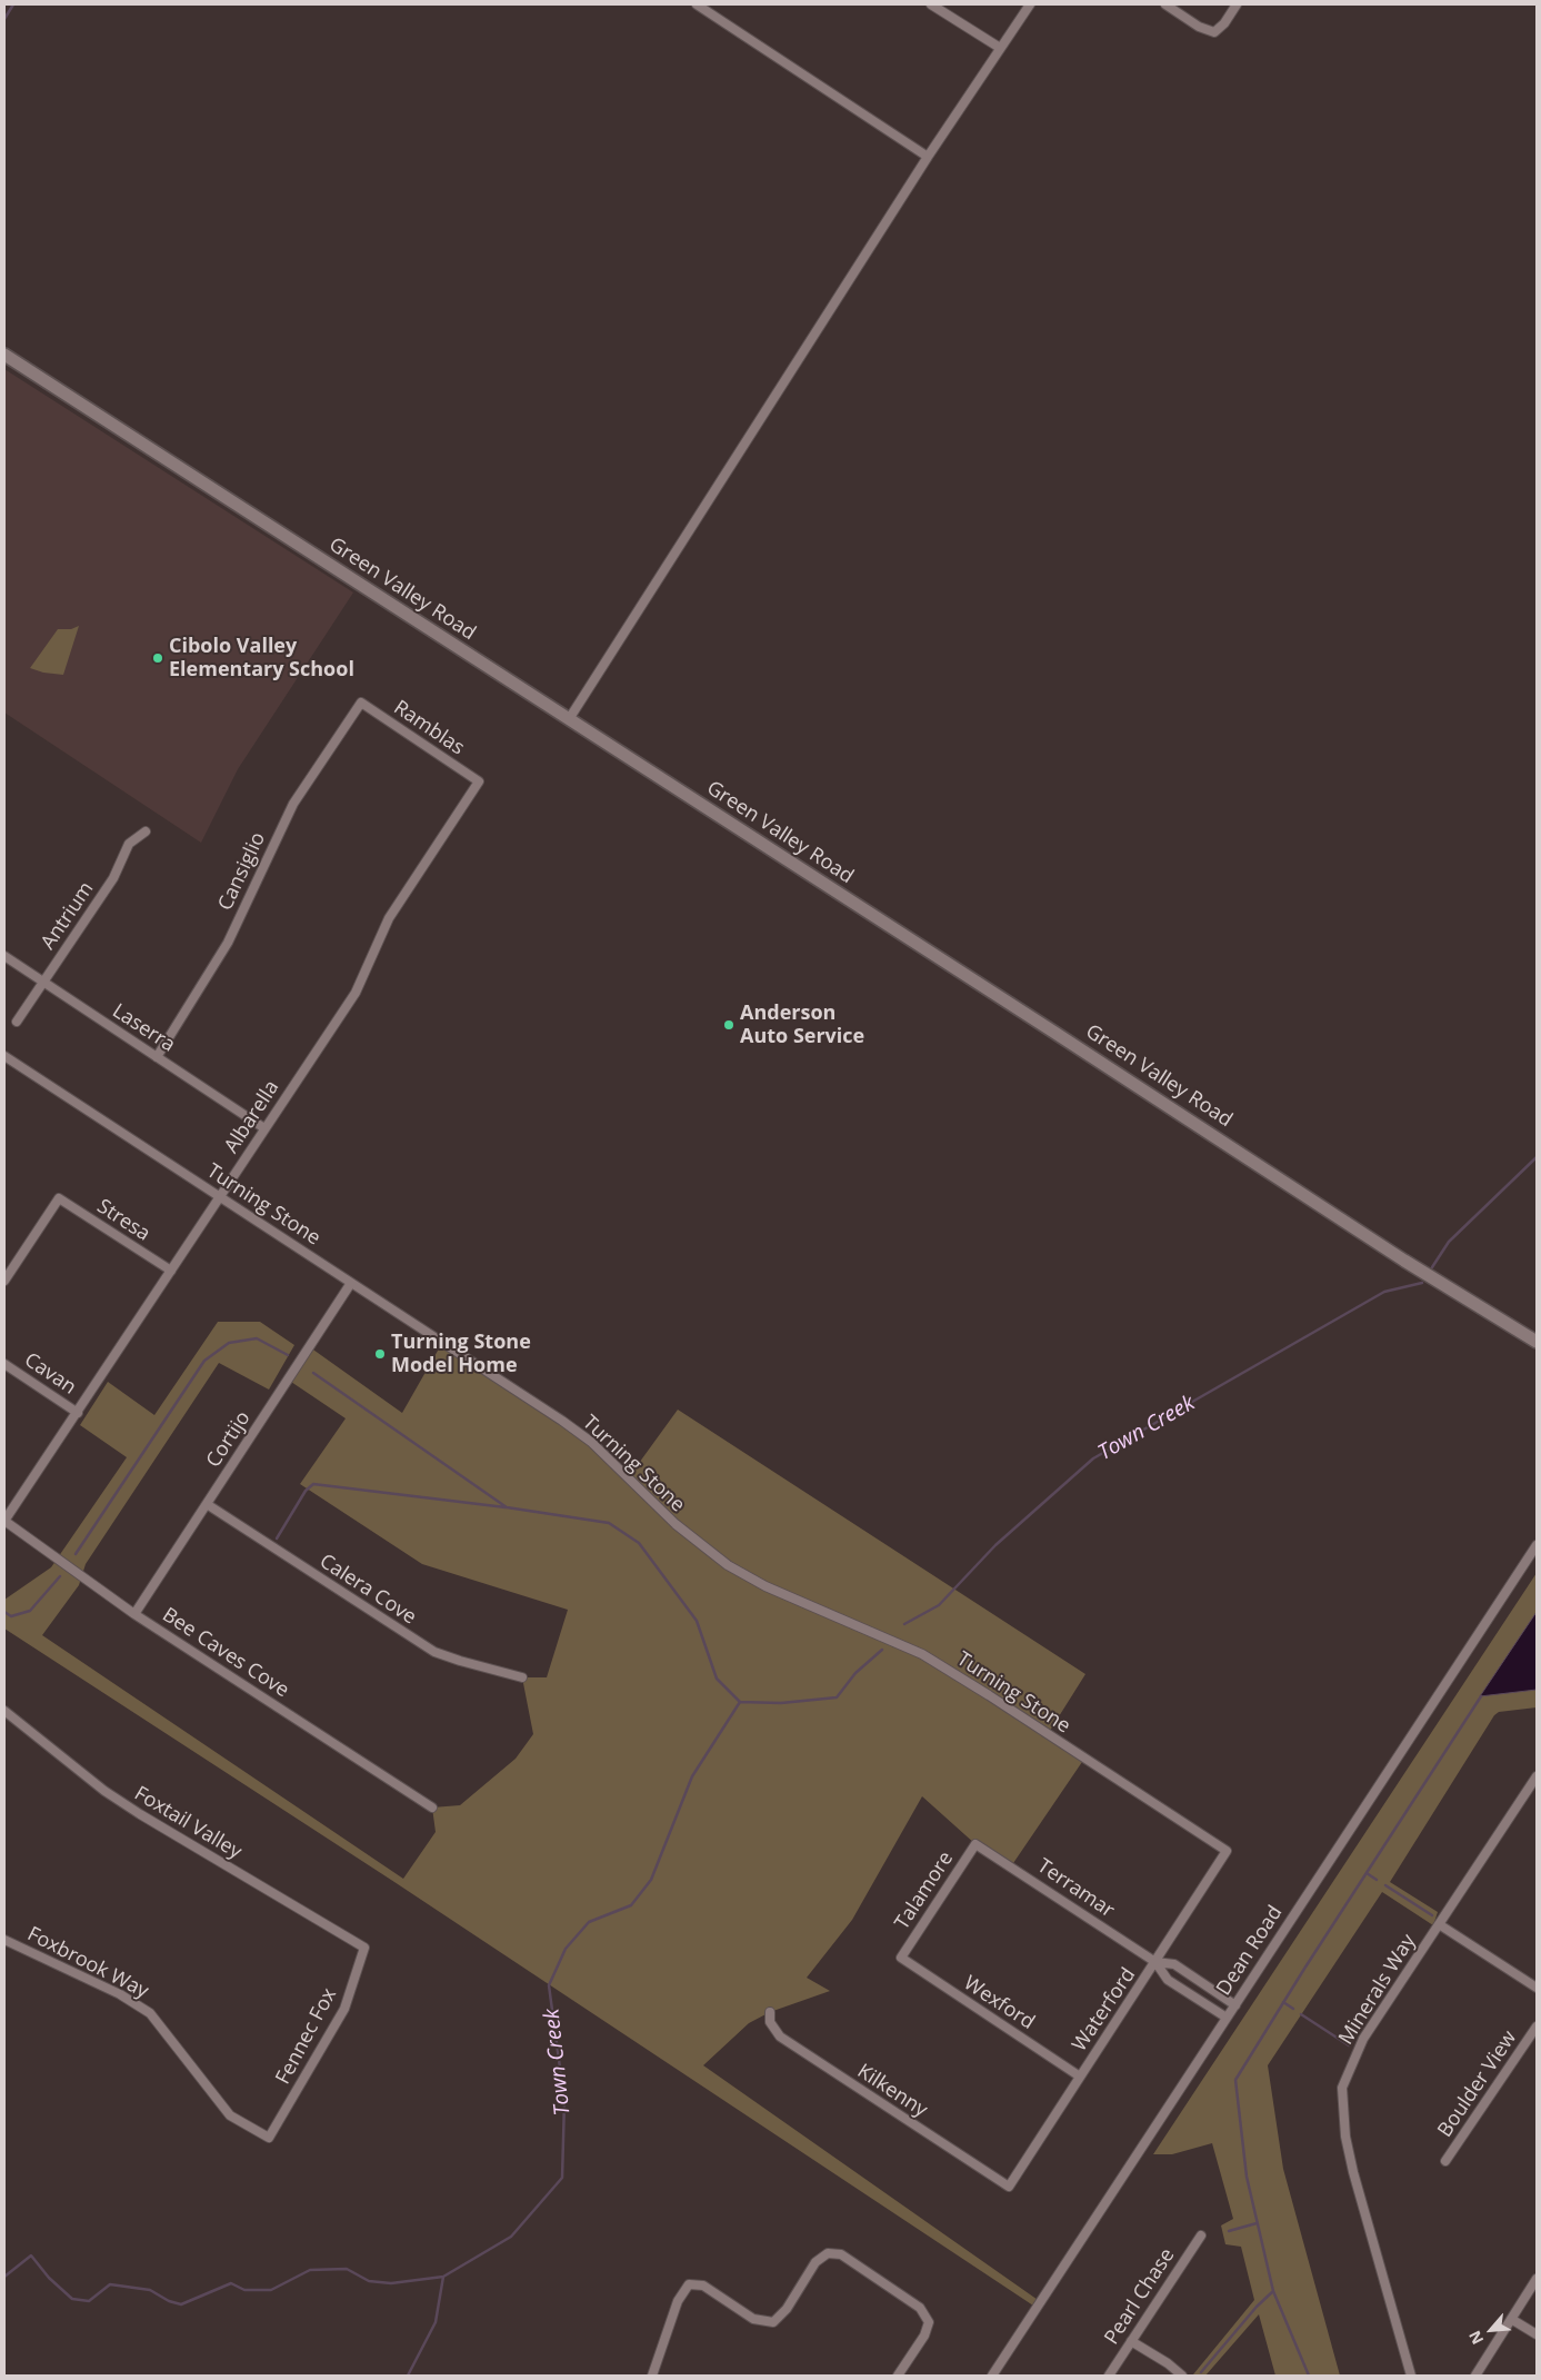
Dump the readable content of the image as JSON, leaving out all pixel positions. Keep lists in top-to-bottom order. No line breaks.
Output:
{"streets":{"street":["Green Valley Road","Ramblas","Cansiglio","Antrium","Laserra","Albarella","Turning Stone","Stresa","Cavan","Cortijo","Calera Cove","Bee Caves Cove","Foxtail Valley","Terramar","Talamore","Dean Road","Foxbrook Way","Minerals Way","Wexford","Waterford","Fennec Fox","Boulder View","Kilkenny","Pearl Chase"]},"crossings":[["Ramblas","Cansiglio"],["Ramblas","Albarella"],["Cansiglio","Laserra"],["Antrium","Laserra"],["Laserra","Albarella"],["Albarella","Turning Stone"],["Albarella","Stresa"],["Albarella","Cavan"],["Albarella","Bee Caves Cove"],["Turning Stone","Cortijo"],["Turning Stone","Waterford"],["Cortijo","Calera Cove"],["Cortijo","Bee Caves Cove"],["Foxtail Valley","Fennec Fox"],["Terramar","Talamore"],["Terramar","Dean Road"],["Terramar","Waterford"],["Talamore","Wexford"],["Foxbrook Way","Fennec Fox"],["Wexford","Waterford"],["Waterford","Kilkenny"]],"water":["Town Creek"],"places":["Cibolo Valley Elementary School","Anderson Auto Service","Turning Stone Model Home"],"north":"bottom left"}
